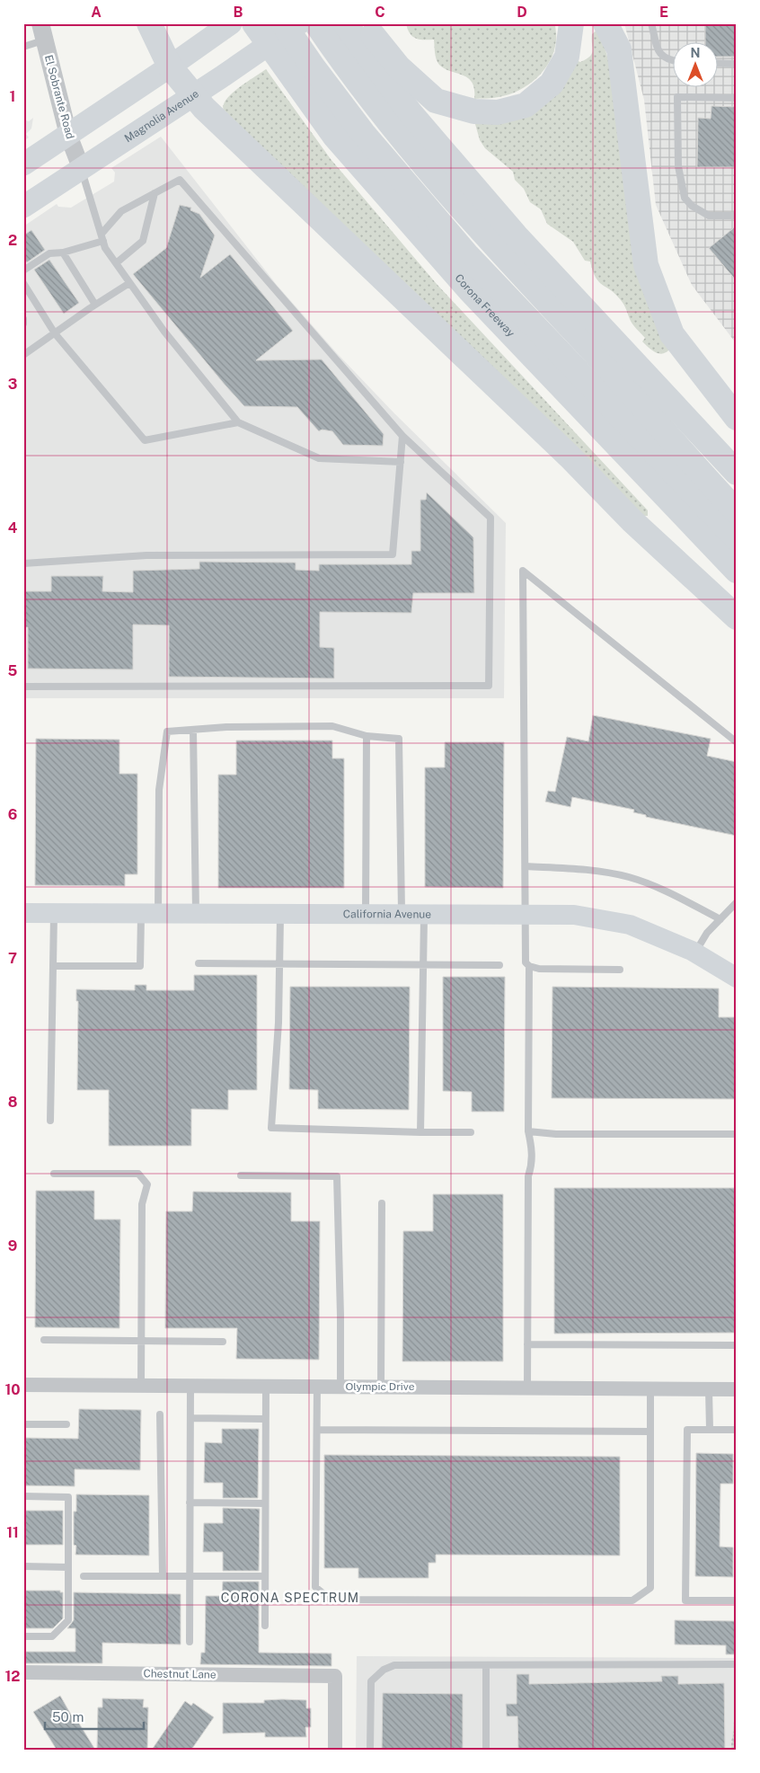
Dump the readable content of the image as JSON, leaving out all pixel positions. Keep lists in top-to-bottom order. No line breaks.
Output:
{"streets":{"highway":["Corona Freeway"],"main road":["Magnolia Avenue","California Avenue"],"street":["El Sobrante Road","Olympic Drive","Chestnut Lane"]},"crossings":[["El Sobrante Road","Magnolia Avenue"]],"districts":["CORONA SPECTRUM"],"scale_bar":"50 m","north":"top","grid":{"columns":["A","B","C","D","E"],"rows":["1","2","3","4","5","6","7","8","9","10","11","12"]}}
